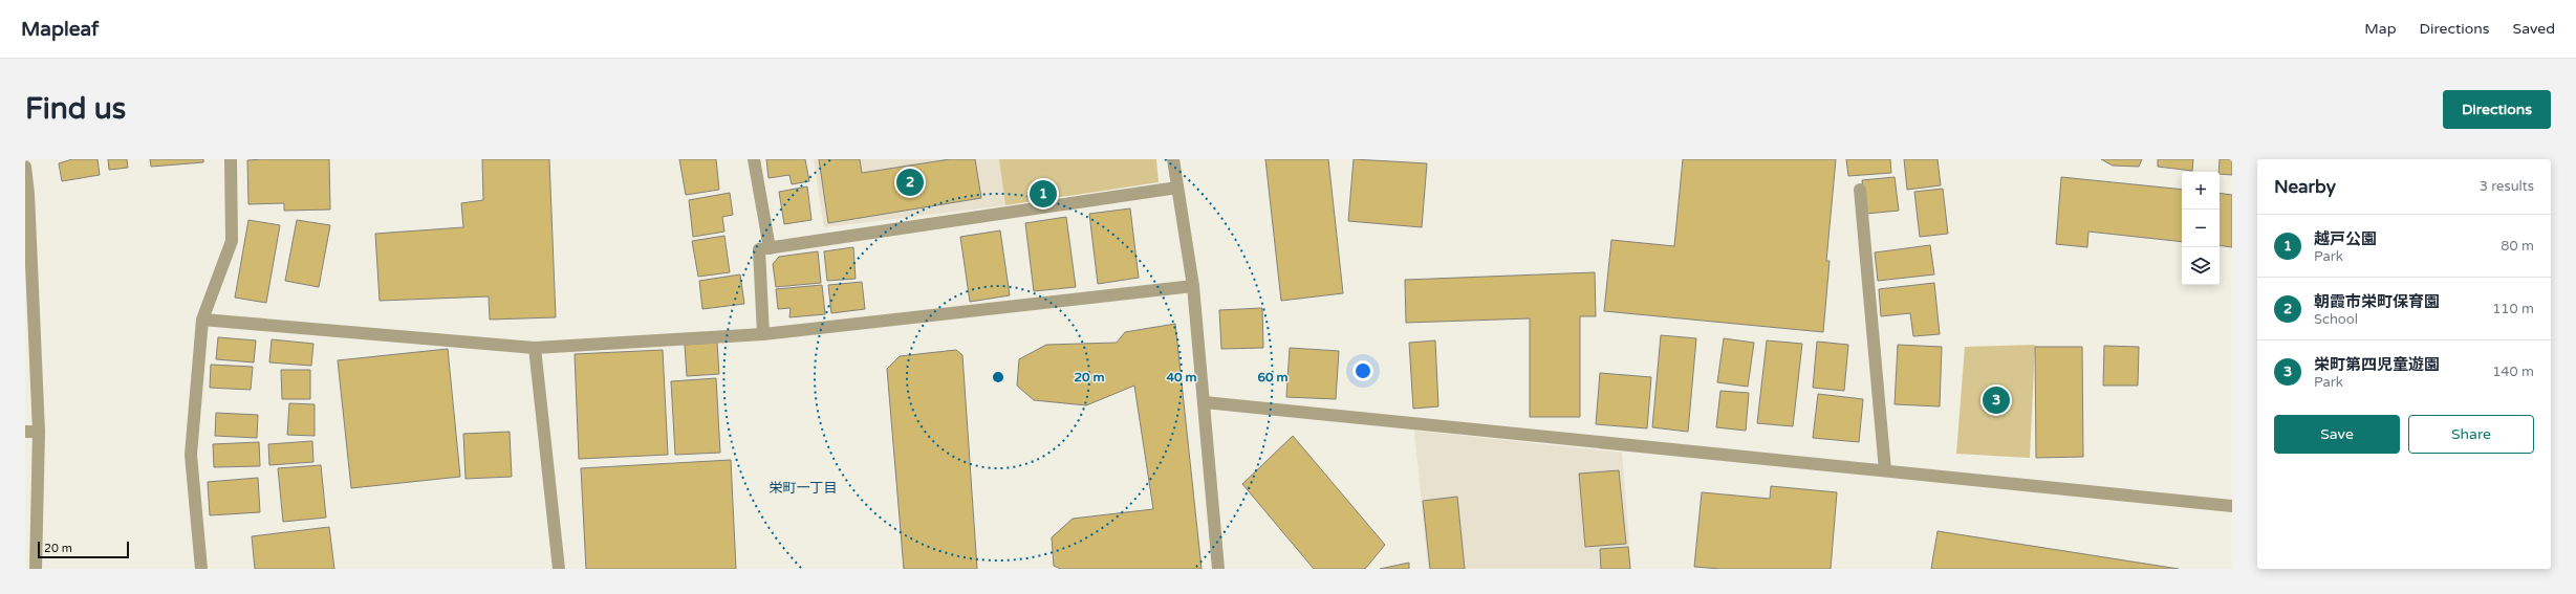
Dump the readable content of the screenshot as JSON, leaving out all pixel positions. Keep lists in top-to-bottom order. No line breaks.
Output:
{"districts":["栄町一丁目"],"scale_bar":"20 m","page":{"header":"Mapleaf","nav":["Map","Directions","Saved"],"buttons":["Directions",["Save","Share"]],"title":"Find us","heading":["Nearby","3 results"],"pins":["2","1","3"],"map_buttons":["+","−"],"list":[{"mark":"1","name":"越戸公園","note":"Park","value":"80 m"},{"mark":"2","name":"朝霞市栄町保育園","note":"School","value":"110 m"},{"mark":"3","name":"栄町第四児童遊園","note":"Park","value":"140 m"}],"scale":"20 m"},"rings":["20 m","40 m","60 m"]}
